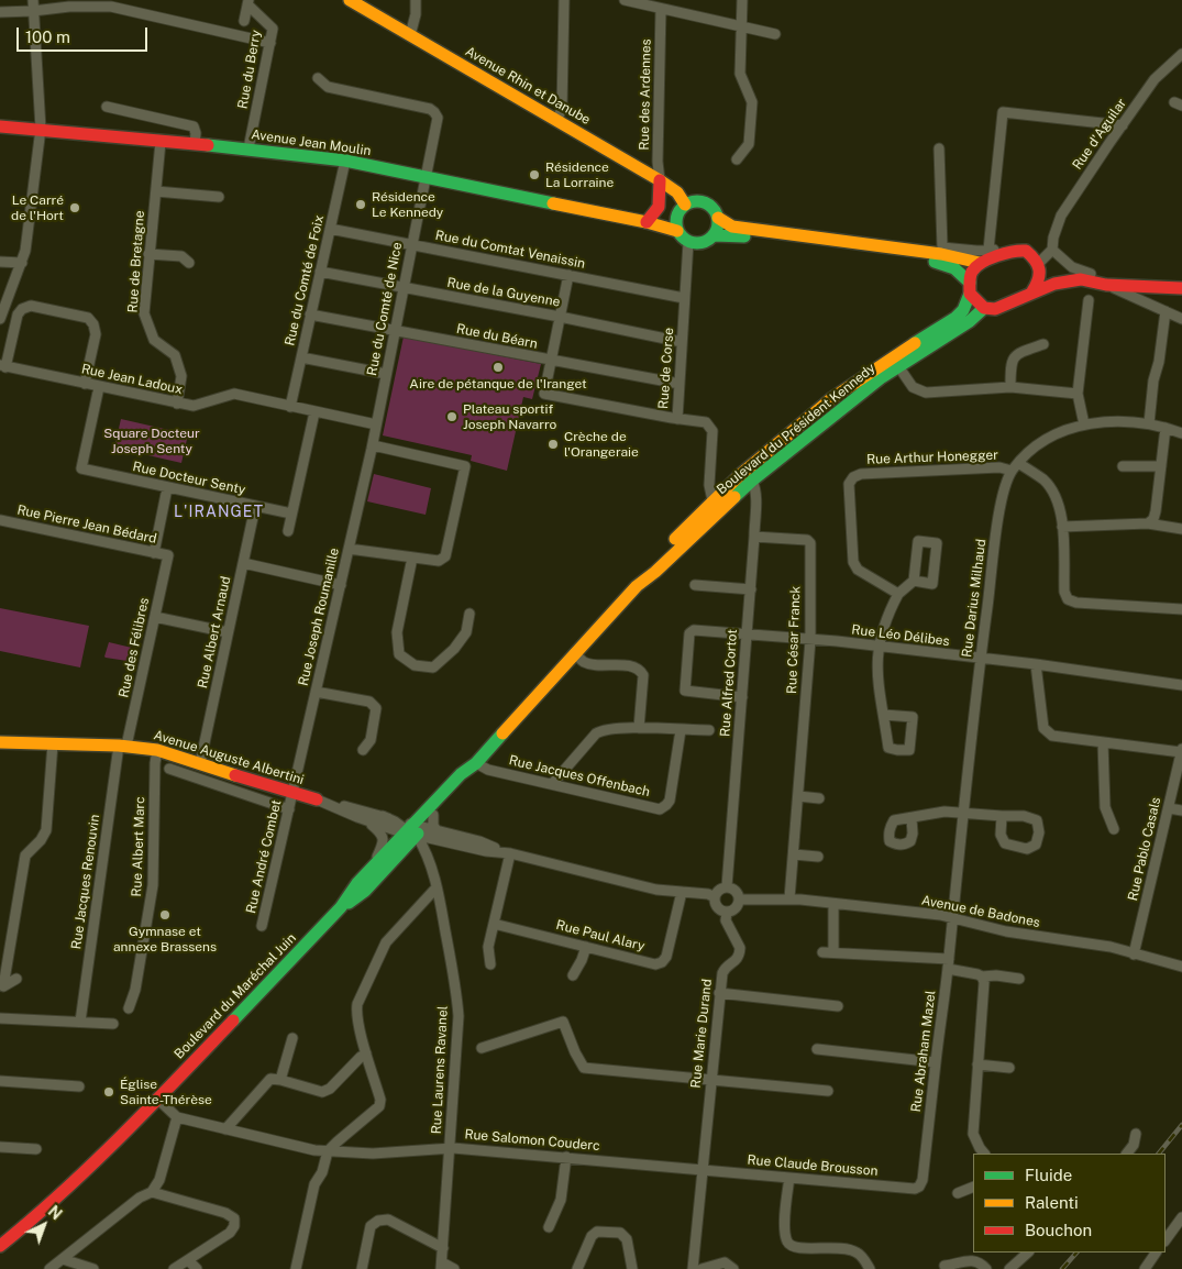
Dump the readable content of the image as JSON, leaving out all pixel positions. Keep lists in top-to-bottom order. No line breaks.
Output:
{"streets":{"main road":["Avenue Rhin et Danube","Avenue Jean Moulin","Boulevard du Président Kennedy","Avenue Auguste Albertini","Boulevard du Maréchal Juin"],"street":["Rue du Berry","Rue des Ardennes","Rue d'Aguilar","Rue du Comtat Venaissin","Rue de Bretagne","Rue du Comté de Foix","Rue de la Guyenne","Rue du Comté de Nice","Rue du Béarn","Rue de Corse","Rue Jean Ladoux","Rue Arthur Honegger","Rue Docteur Senty","Rue Pierre Jean Bédard","Rue Darius Milhaud","Rue Joseph Roumanille","Rue Albert Arnaud","Rue Léo Délibes","Rue César Franck","Rue des Félibres","Rue Alfred Cortot","Rue Jacques Offenbach","Rue Albert Marc","Rue Pablo Casals","Rue André Combet","Rue Jacques Renouvin","Avenue de Badones","Rue Paul Alary","Rue Marie Durand","Rue Abraham Mazel","Rue Laurens Ravanel","Rue Salomon Couderc","Rue Claude Brousson"]},"crossings":[["Rue du Berry","Avenue Jean Moulin"],["Avenue Rhin et Danube","Rue des Ardennes"],["Avenue Rhin et Danube","Avenue Jean Moulin"],["Avenue Rhin et Danube","Rue de Corse"],["Rue d'Aguilar","Boulevard du Président Kennedy"],["Avenue Jean Moulin","Rue de Bretagne"],["Avenue Jean Moulin","Rue du Comté de Foix"],["Avenue Jean Moulin","Rue du Comté de Nice"],["Avenue Jean Moulin","Rue de Corse"],["Rue du Comtat Venaissin","Rue du Comté de Foix"],["Rue du Comtat Venaissin","Rue du Comté de Nice"],["Rue du Comtat Venaissin","Rue de Corse"],["Rue de Bretagne","Rue Jean Ladoux"],["Rue du Comté de Foix","Rue de la Guyenne"],["Rue du Comté de Foix","Rue du Béarn"],["Rue du Comté de Foix","Rue Jean Ladoux"],["Rue de la Guyenne","Rue du Comté de Nice"],["Rue de la Guyenne","Rue de Corse"],["Rue du Comté de Nice","Rue du Béarn"],["Rue du Comté de Nice","Rue Jean Ladoux"],["Rue du Comté de Nice","Rue Joseph Roumanille"],["Rue du Béarn","Rue de Corse"],["Rue de Corse","Boulevard du Président Kennedy"],["Rue Jean Ladoux","Rue Docteur Senty"],["Boulevard du Président Kennedy","Rue Alfred Cortot"],["Boulevard du Président Kennedy","Rue Jacques Offenbach"],["Boulevard du Président Kennedy","Rue Laurens Ravanel"],["Rue Arthur Honegger","Rue Darius Milhaud"],["Rue Docteur Senty","Rue Albert Arnaud"],["Rue Pierre Jean Bédard","Rue des Félibres"],["Rue Darius Milhaud","Rue Léo Délibes"],["Rue Darius Milhaud","Avenue de Badones"],["Rue Darius Milhaud","Rue Abraham Mazel"],["Rue Joseph Roumanille","Avenue Auguste Albertini"],["Rue Joseph Roumanille","Rue André Combet"],["Rue Albert Arnaud","Avenue Auguste Albertini"],["Rue Léo Délibes","Rue César Franck"],["Rue Léo Délibes","Rue Alfred Cortot"],["Rue César Franck","Rue Alfred Cortot"],["Rue César Franck","Avenue de Badones"],["Rue des Félibres","Avenue Auguste Albertini"],["Rue des Félibres","Rue Jacques Renouvin"],["Rue Alfred Cortot","Avenue de Badones"],["Rue Alfred Cortot","Rue Marie Durand"],["Avenue Auguste Albertini","Rue Albert Marc"],["Avenue Auguste Albertini","Rue André Combet"],["Avenue Auguste Albertini","Rue Jacques Renouvin"],["Rue Pablo Casals","Avenue de Badones"],["Avenue de Badones","Rue Marie Durand"],["Avenue de Badones","Rue Abraham Mazel"],["Rue Marie Durand","Rue Salomon Couderc"],["Rue Marie Durand","Rue Claude Brousson"],["Rue Abraham Mazel","Rue Claude Brousson"],["Rue Laurens Ravanel","Rue Salomon Couderc"],["Rue Salomon Couderc","Rue Claude Brousson"]],"districts":["L'IRANGET"],"parks":["Square Docteur Joseph Senty"],"places":["Résidence La Lorraine","Résidence Le Kennedy","Le Carré de l'Hort","Aire de pétanque de l'Iranget","Plateau sportif Joseph Navarro","Crèche de l'Orangeraie","Gymnase et annexe Brassens","Église Sainte-Thérèse"],"legend":["Fluide","Ralenti","Bouchon"],"scale_bar":"100 m","north":"top right"}
